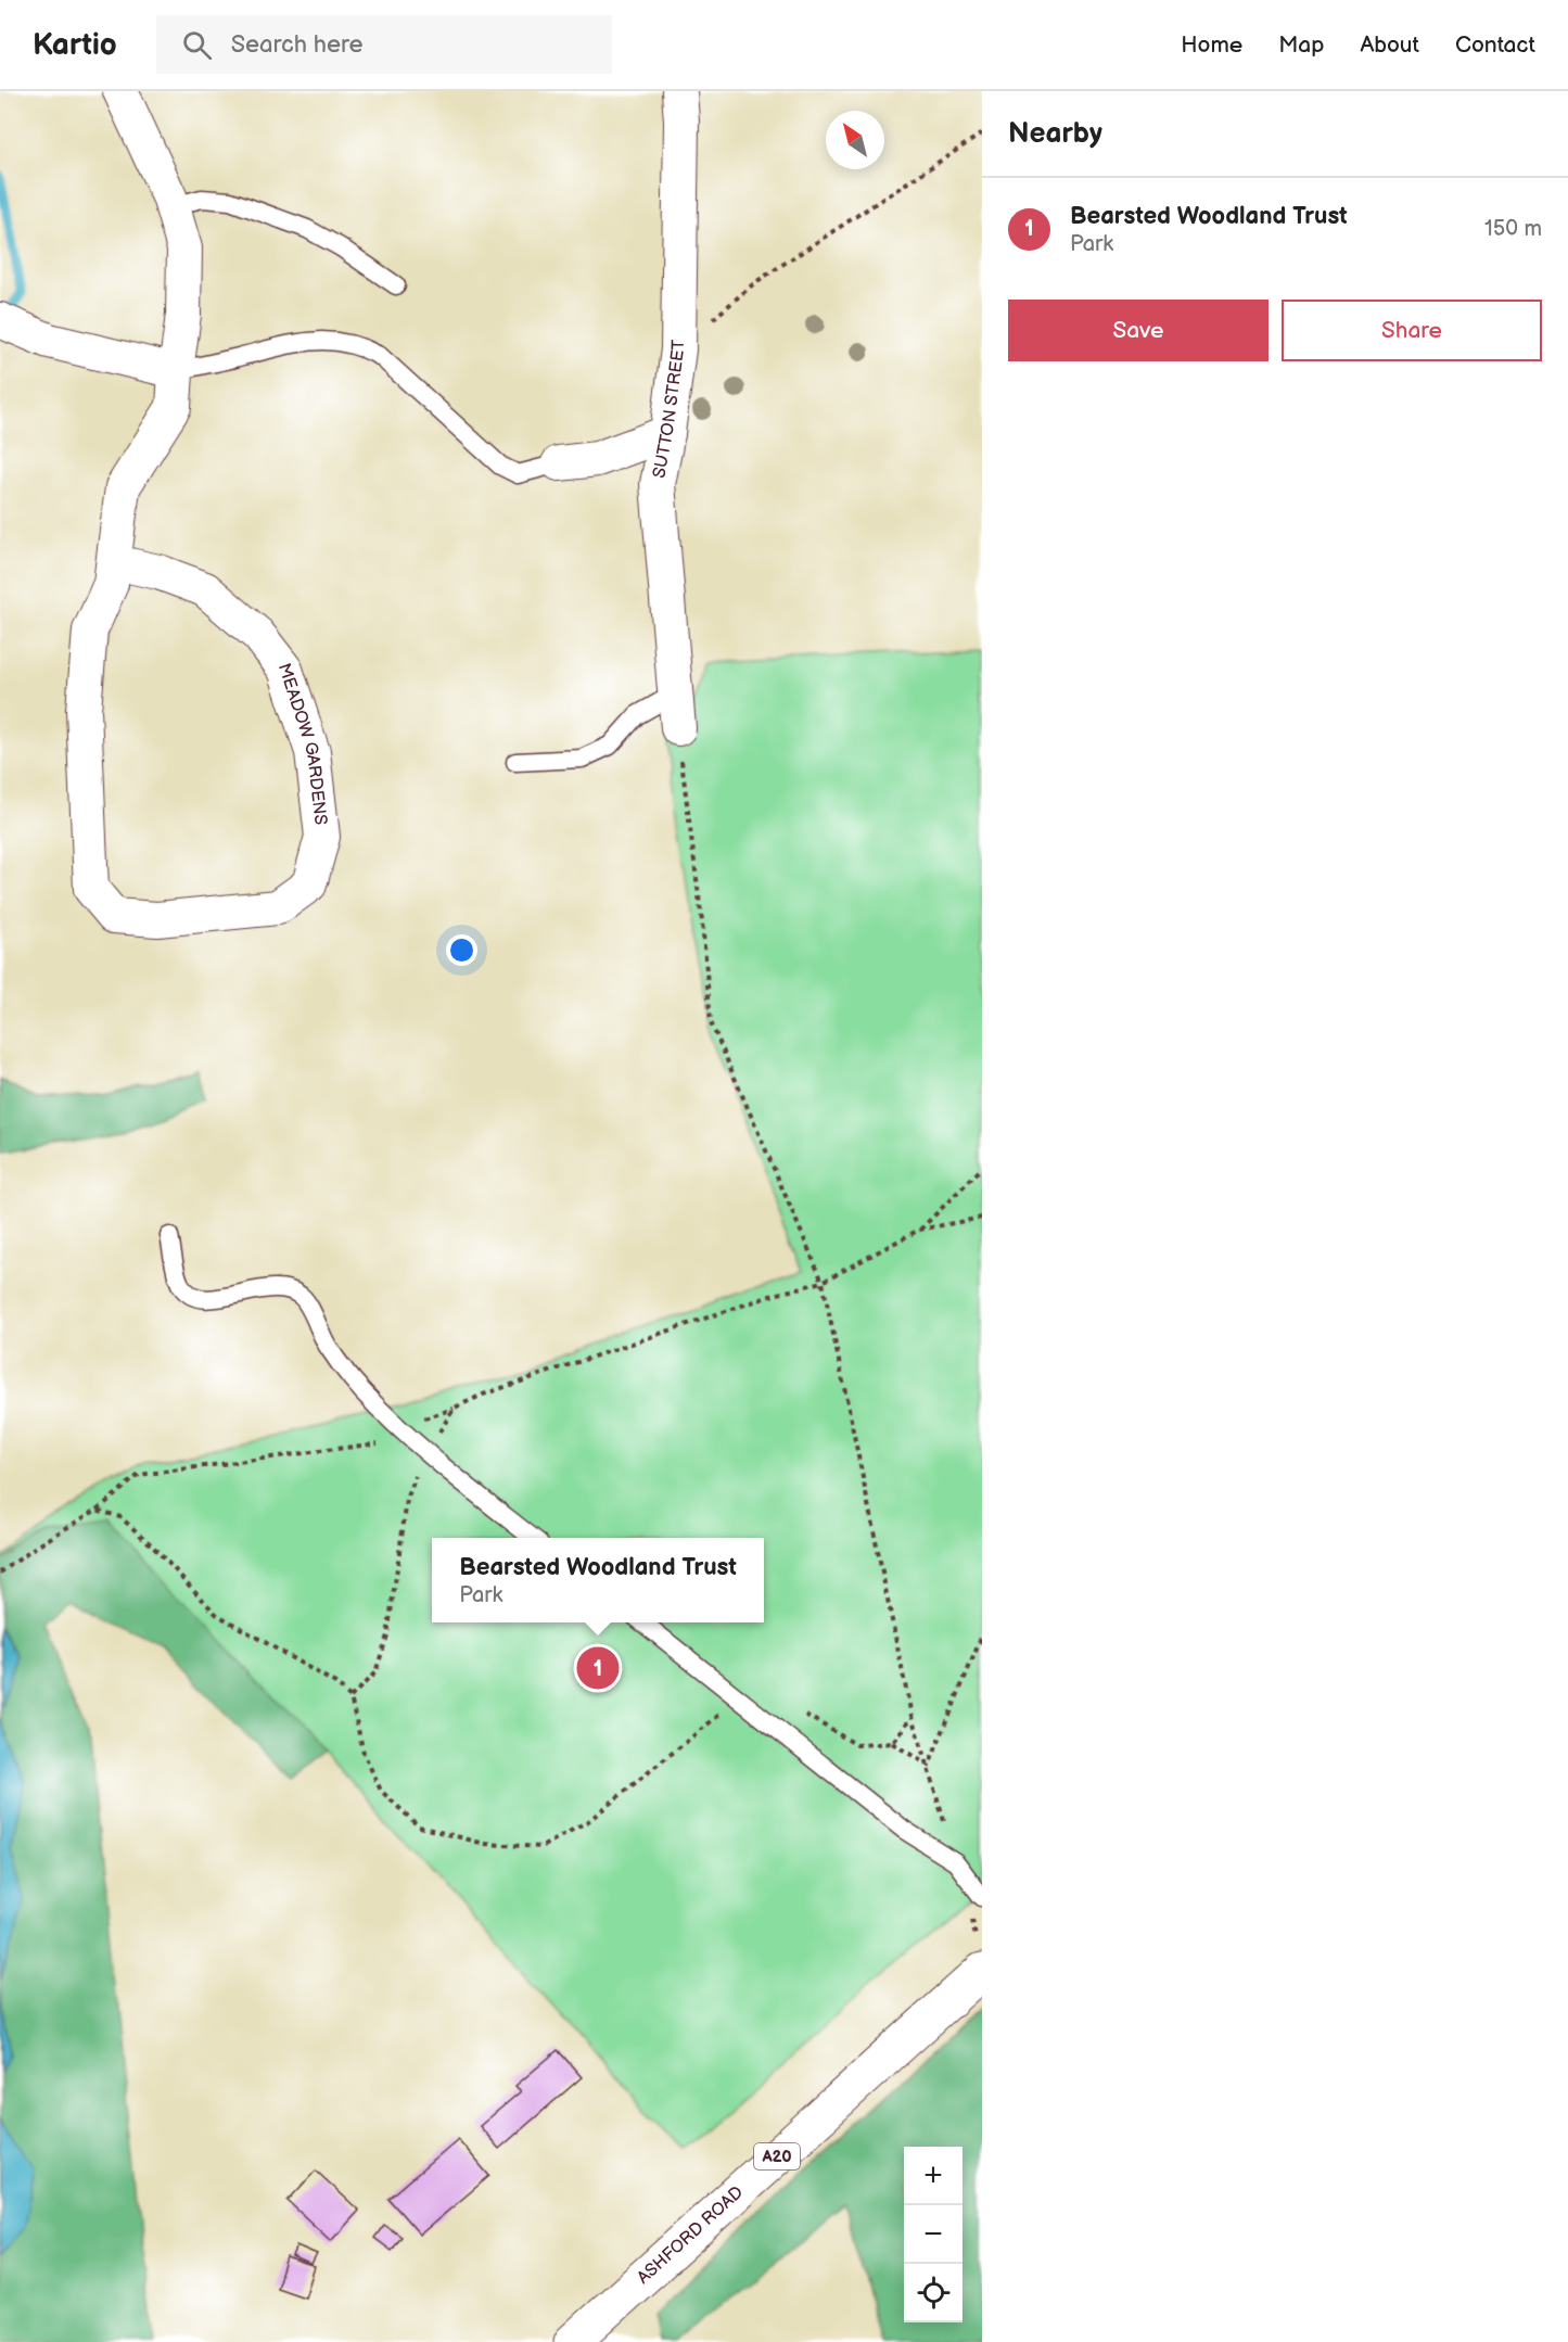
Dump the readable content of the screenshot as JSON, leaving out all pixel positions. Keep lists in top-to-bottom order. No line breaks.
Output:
{"streets":{"main road":["A20","ASHFORD ROAD"],"street":["SUTTON STREET","MEADOW GARDENS"]},"north":"top left","page":{"header":"Kartio","search":"Search here","nav":["Home","Map","About","Contact"],"heading":"Nearby","list":[{"mark":"1","name":"Bearsted Woodland Trust","note":"Park","value":"150 m"}],"buttons":["Save","Share"],"popup":["Bearsted Woodland Trust","Park"],"pins":"1","map_buttons":["+","−"]}}
